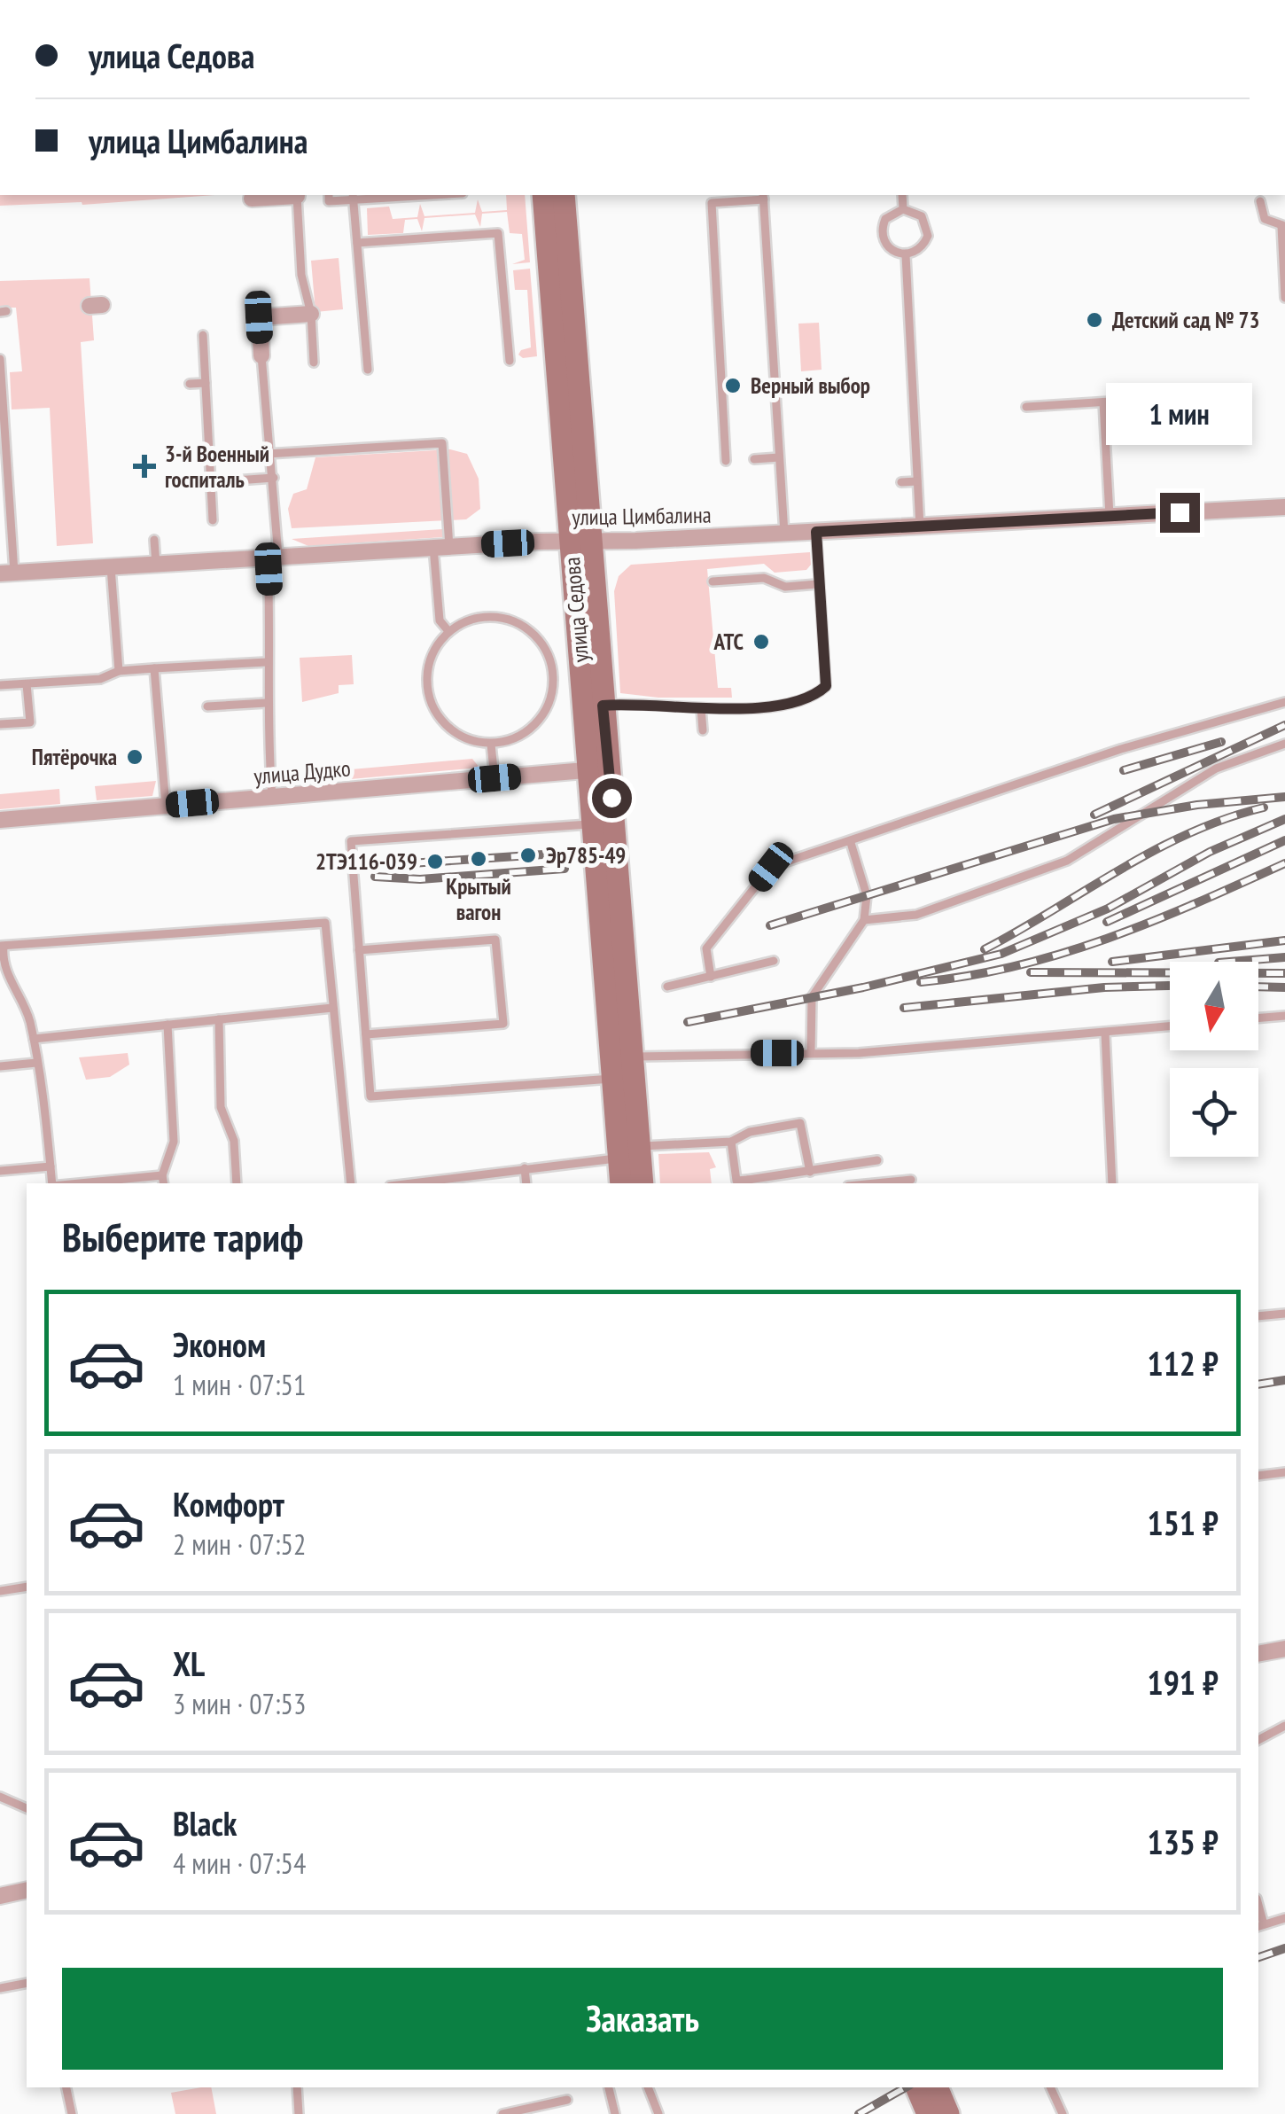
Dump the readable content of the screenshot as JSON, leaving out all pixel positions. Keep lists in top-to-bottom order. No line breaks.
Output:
{"streets":{"main road":["улица Седова"],"street":["улица Цимбалина","улица Дудко"]},"crossings":[["улица Цимбалина","улица Седова"],["улица Седова","улица Дудко"]],"places":{"other":["Детский сад № 73","Верный выбор","АТС","Пятёрочка","Эр785-49","Крытый вагон","2ТЭ116-039"],"health":["3-й Военный госпиталь"]},"north":"bottom","page":{"banner":["улица Седова","улица Цимбалина"],"bubble":"1 мин","heading":"Выберите тариф","list":[{"name":"Эконом","note":"1 мин · 07:51","value":"112 ₽"},{"name":"Комфорт","note":"2 мин · 07:52","value":"151 ₽"},{"name":"XL","note":"3 мин · 07:53","value":"191 ₽"},{"name":"Black","note":"4 мин · 07:54","value":"135 ₽"}],"buttons":"Заказать"}}
